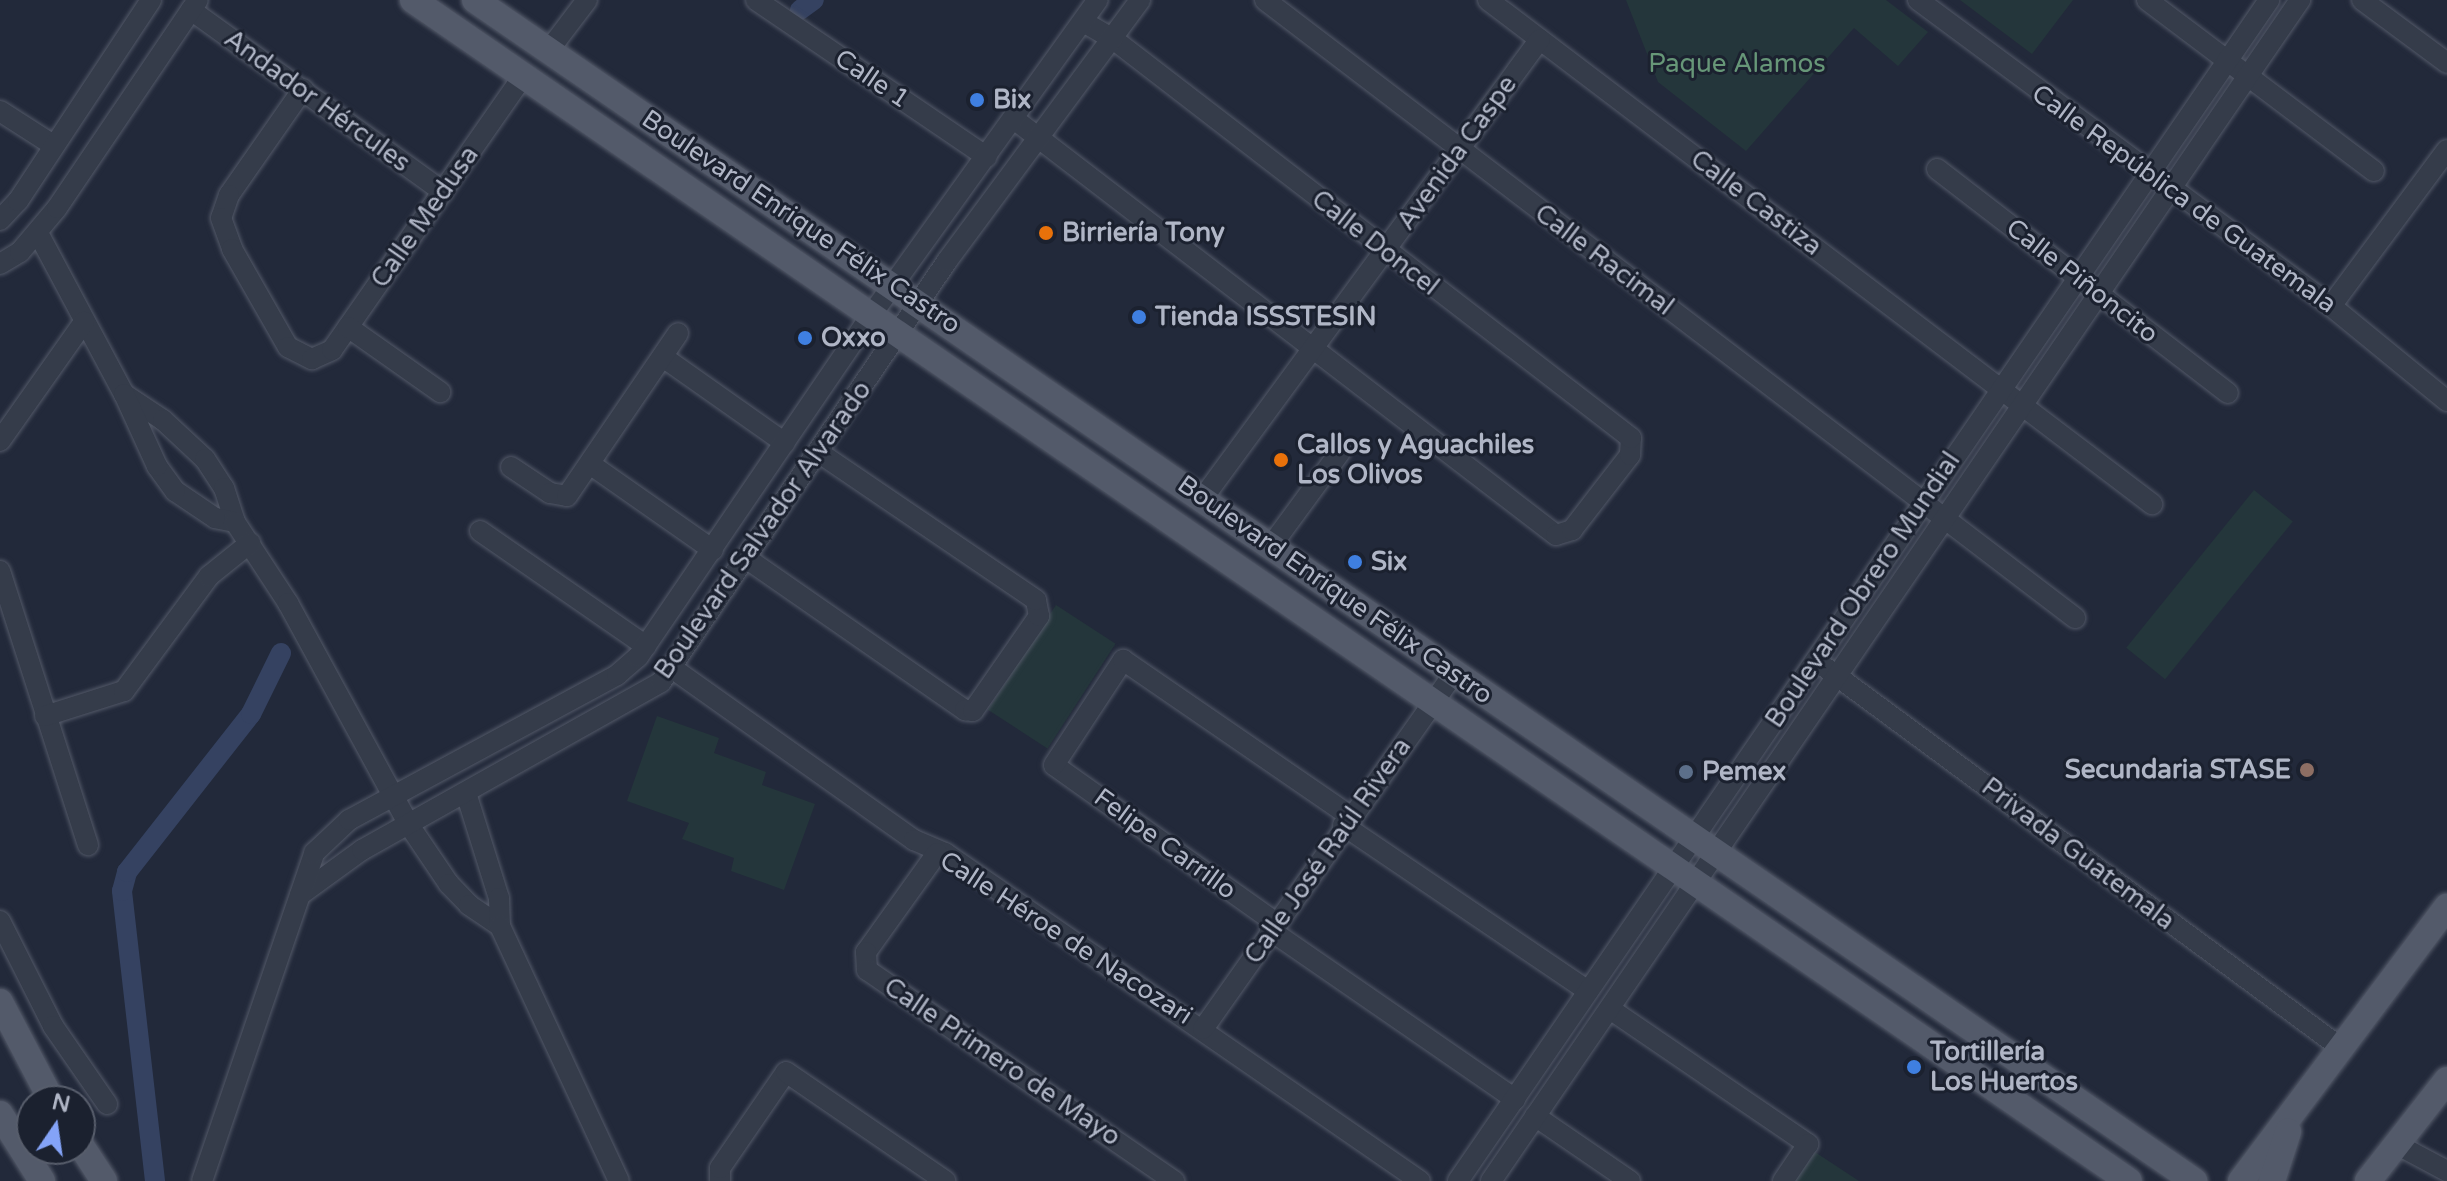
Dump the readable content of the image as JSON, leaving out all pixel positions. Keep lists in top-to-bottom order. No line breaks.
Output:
{"streets":{"main road":["Boulevard Enrique Félix Castro"],"street":["Calle 1","Andador Hércules","Avenida Caspe","Calle República de Guatemala","Calle Castiza","Calle Medusa","Calle Doncel","Calle Racimal","Calle Piñoncito","Boulevard Salvador Alvarado","Boulevard Obrero Mundial","Felipe Carrillo","Calle José Raúl Rivera","Privada Guatemala","Calle Héroe de Nacozari","Calle Primero de Mayo"]},"crossings":[["Calle 1","Boulevard Salvador Alvarado"],["Andador Hércules","Calle Medusa"],["Avenida Caspe","Calle Castiza"],["Avenida Caspe","Boulevard Enrique Félix Castro"],["Avenida Caspe","Calle Doncel"],["Avenida Caspe","Calle Racimal"],["Calle República de Guatemala","Boulevard Obrero Mundial"],["Calle Castiza","Boulevard Obrero Mundial"],["Calle Medusa","Boulevard Enrique Félix Castro"],["Boulevard Enrique Félix Castro","Boulevard Salvador Alvarado"],["Boulevard Enrique Félix Castro","Boulevard Obrero Mundial"],["Boulevard Enrique Félix Castro","Calle José Raúl Rivera"],["Calle Doncel","Boulevard Salvador Alvarado"],["Calle Racimal","Boulevard Obrero Mundial"],["Calle Piñoncito","Boulevard Obrero Mundial"],["Boulevard Salvador Alvarado","Calle Héroe de Nacozari"],["Boulevard Obrero Mundial","Felipe Carrillo"],["Boulevard Obrero Mundial","Privada Guatemala"],["Felipe Carrillo","Calle José Raúl Rivera"],["Calle José Raúl Rivera","Calle Héroe de Nacozari"],["Calle Héroe de Nacozari","Calle Primero de Mayo"]],"parks":["Paque Alamos"],"places":["Bix","Birriería Tony","Tienda ISSSTESIN","Oxxo","Callos y Aguachiles Los Olivos","Six","Secundaria STASE","Pemex","Tortillería Los Huertos"],"north":"top"}
